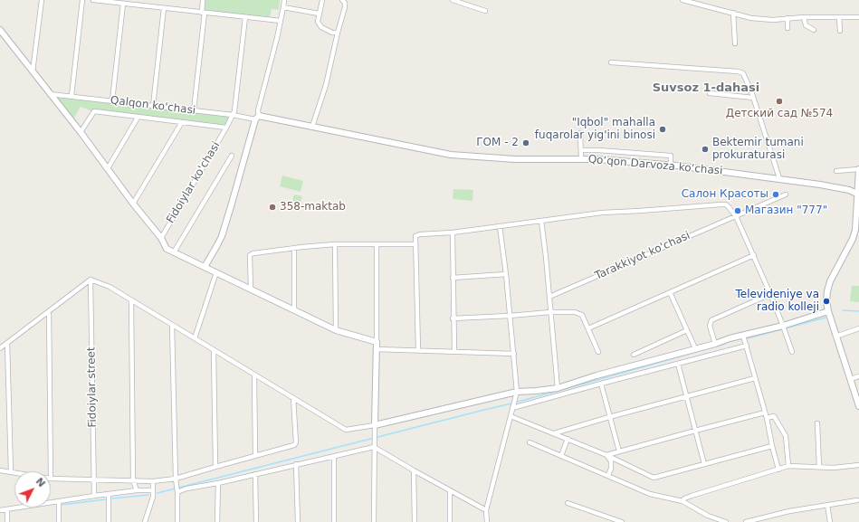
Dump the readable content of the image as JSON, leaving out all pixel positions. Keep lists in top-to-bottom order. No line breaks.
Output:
{"streets":{"street":["Qalqon ko'chasi","Qoʻqon Darvoza koʻchasi","Fidoiylar ko'chasi","Tarakkiyot ko'chasi","Fidoiylar street"]},"crossings":[["Qalqon ko'chasi","Qoʻqon Darvoza koʻchasi"],["Qalqon ko'chasi","Fidoiylar ko'chasi"]],"districts":["Suvsoz 1-dahasi"],"places":["Детский сад №574","\"Iqbol\" mahalla fuqarolar yig'ini binosi","ГОМ - 2","Bektemir tumani prokuraturasi","Салон Красоты","358-maktab","Магазин \"777\"","Televideniye va radio kolleji"],"north":"top right"}
